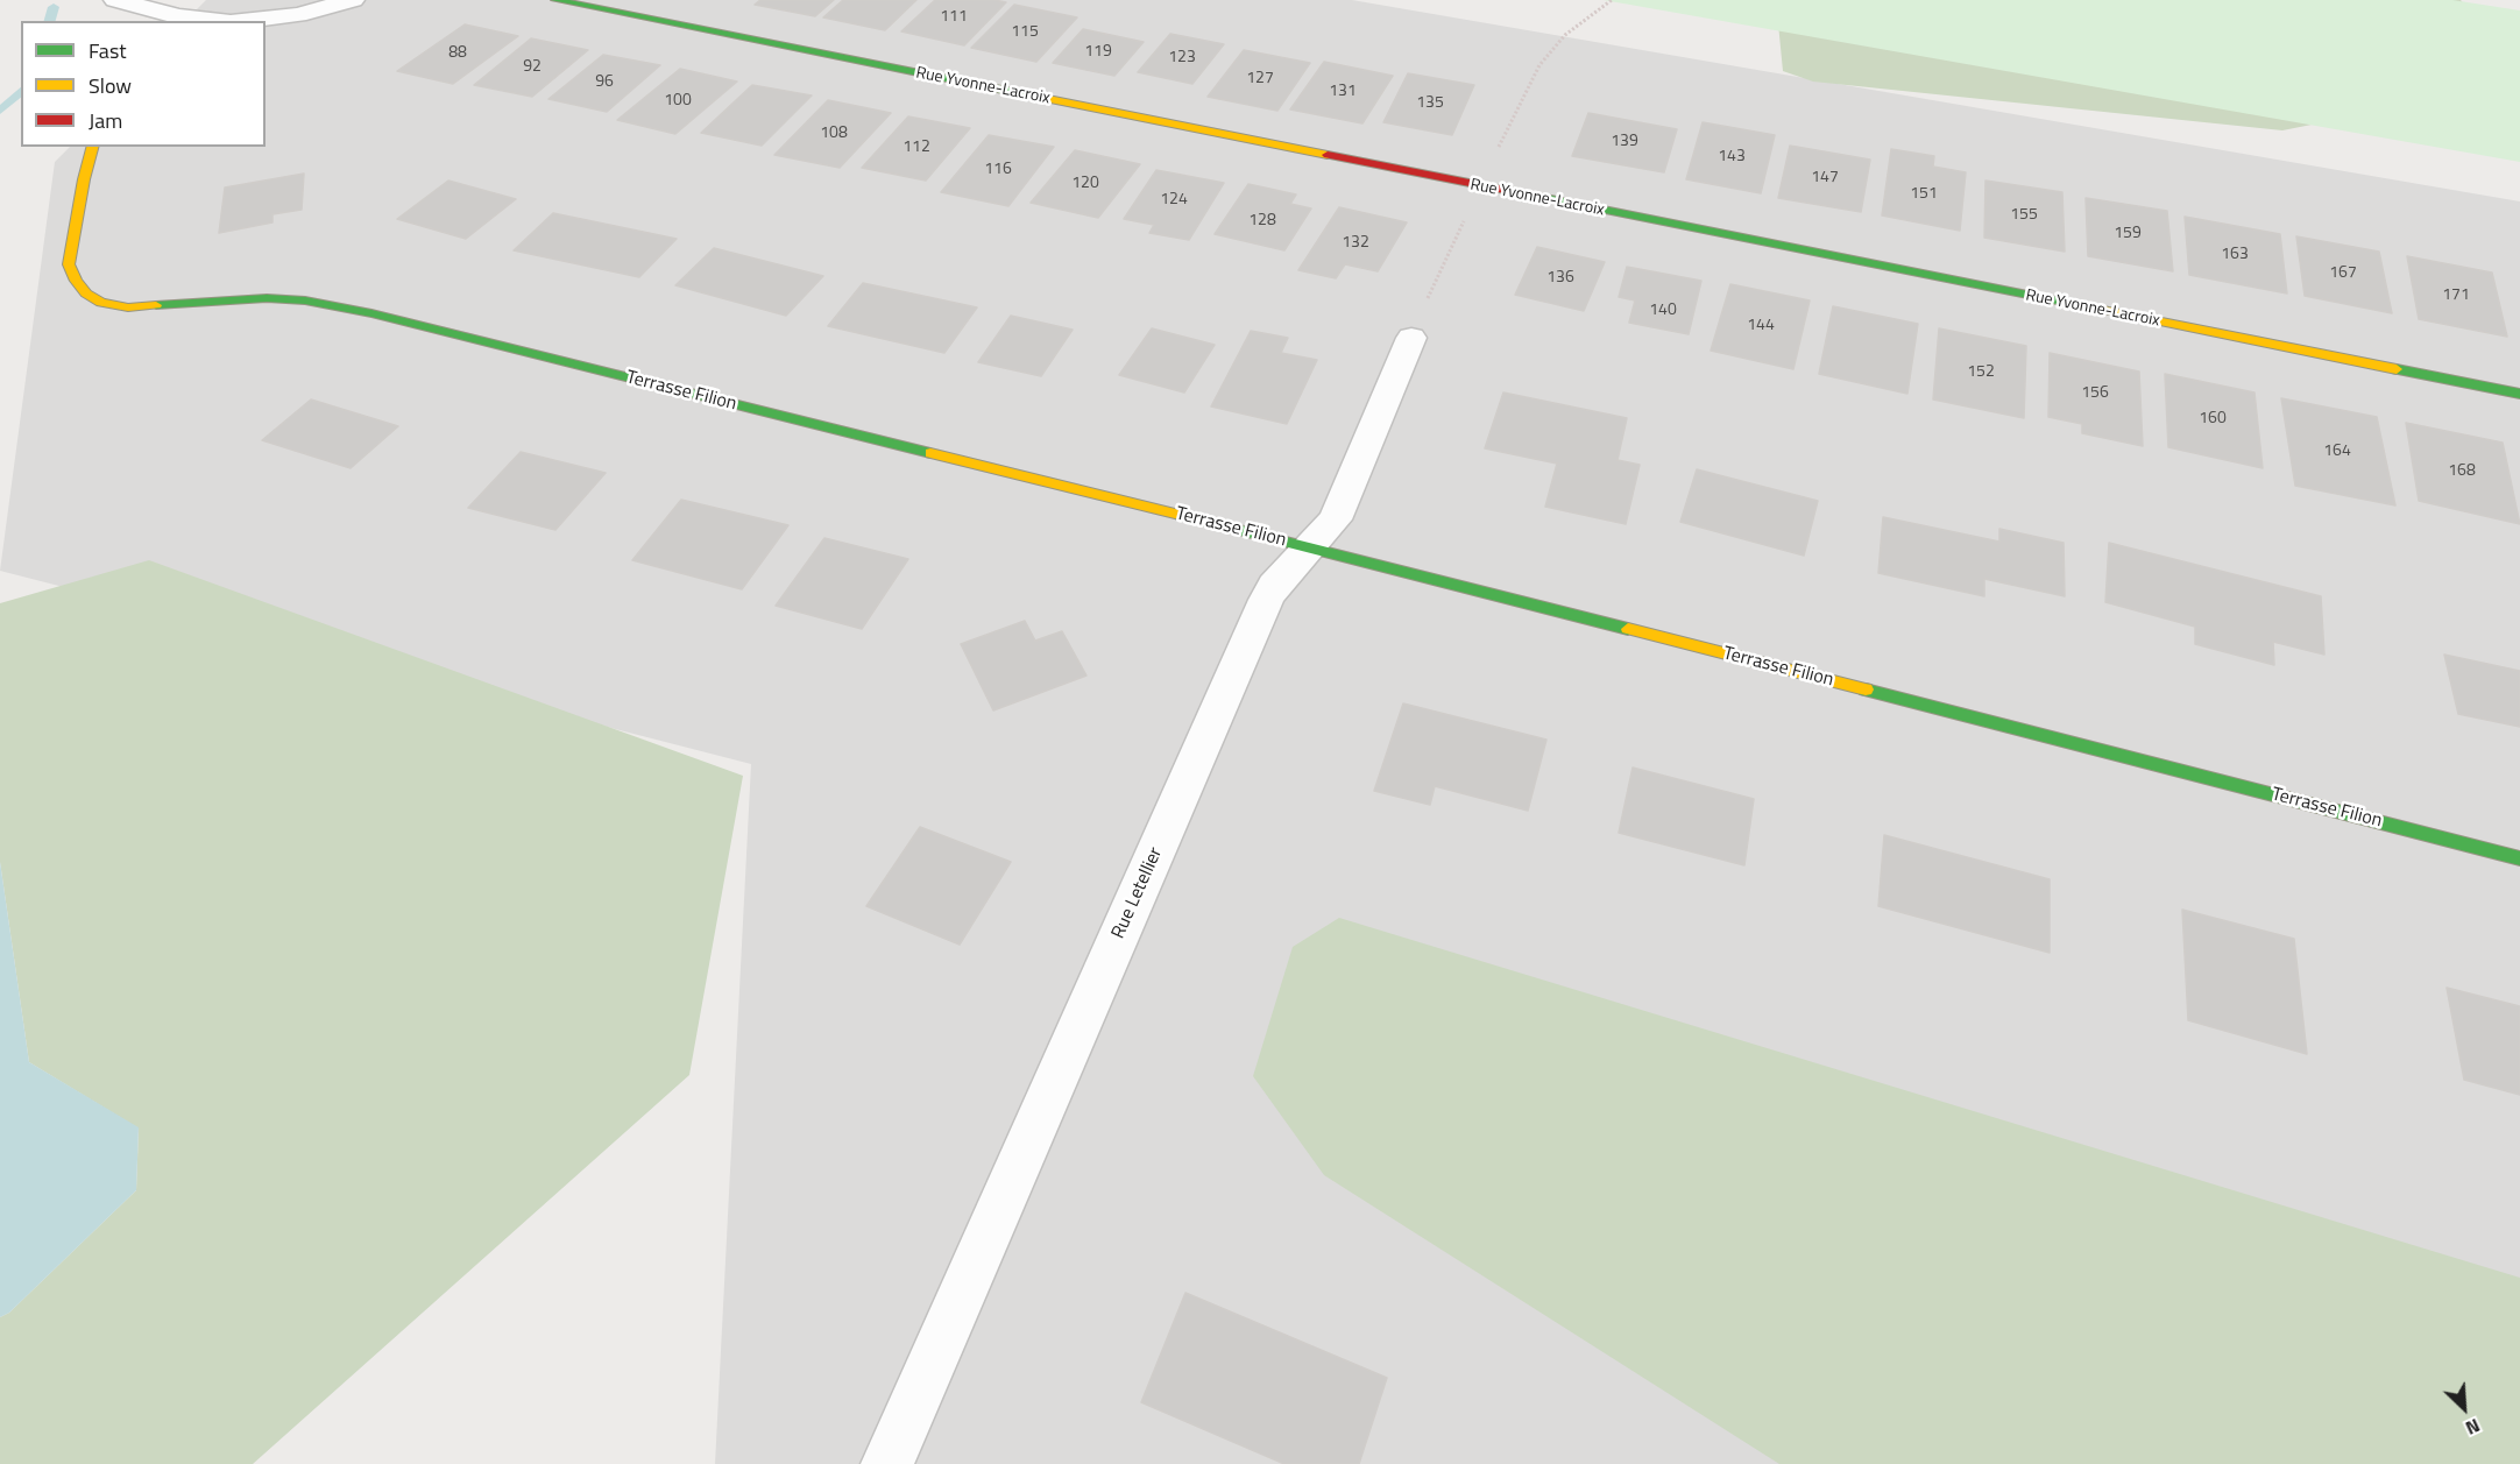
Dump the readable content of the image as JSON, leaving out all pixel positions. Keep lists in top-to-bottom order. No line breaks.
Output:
{"streets":{"street":["Rue Yvonne-Lacroix","Terrasse Filion","Rue Letellier"]},"crossings":[["Terrasse Filion","Rue Letellier"]],"house_numbers":["111","115","119","88","123","92","127","96","131","100","135","108","139","112","143","116","147","120","151","124","155","128","159","132","163","167","136","171","140","144","152","156","160","164","168"],"legend":["Fast","Slow","Jam"],"north":"bottom right"}
